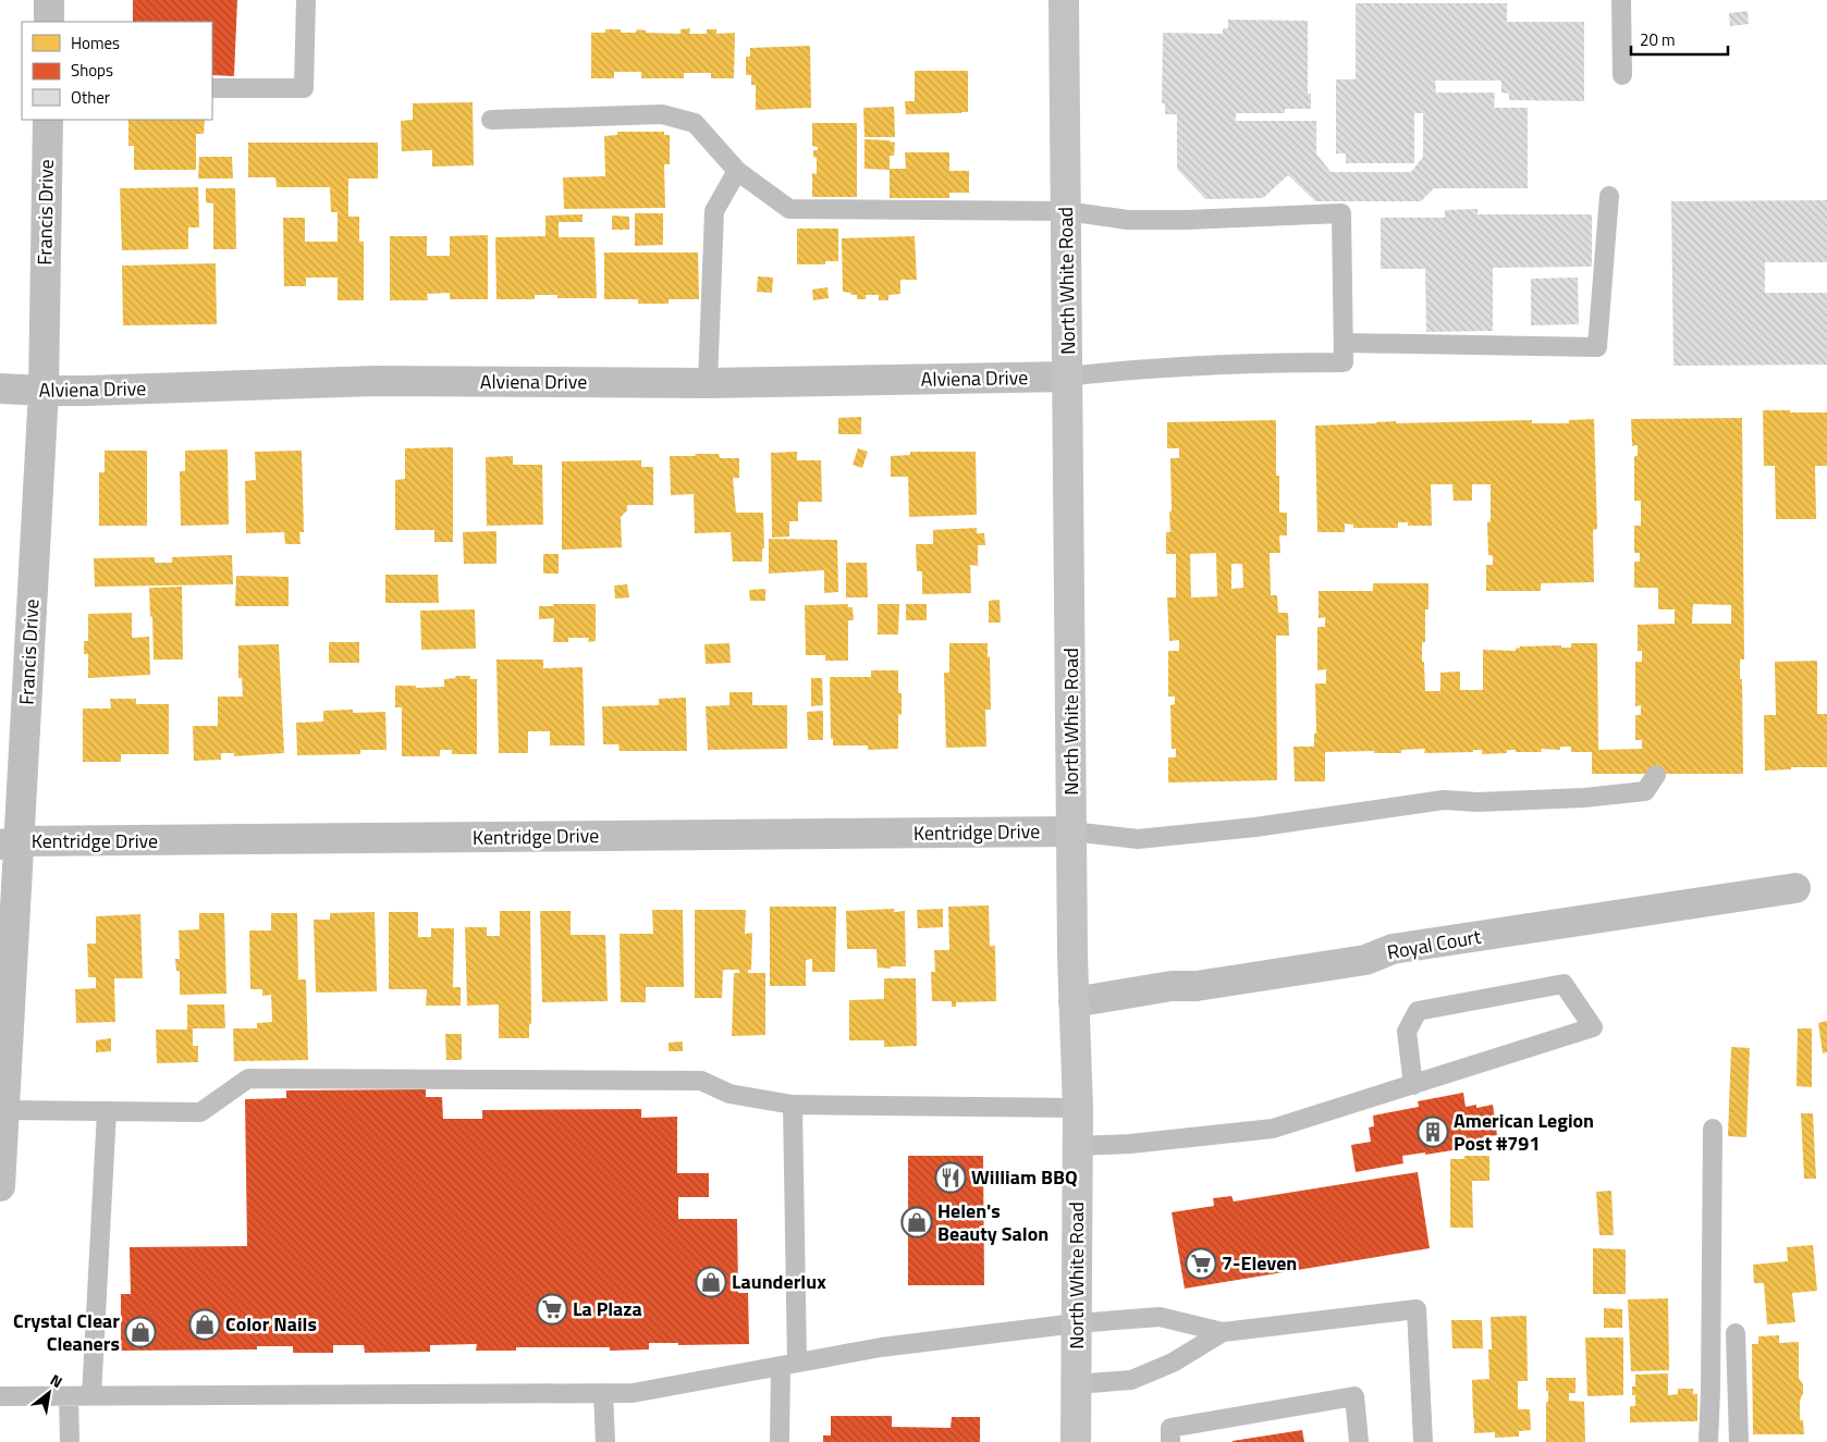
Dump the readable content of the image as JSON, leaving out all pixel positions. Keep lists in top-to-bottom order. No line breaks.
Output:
{"streets":{"main road":["North White Road"],"street":["Francis Drive","Alviena Drive","Kentridge Drive","Royal Court"]},"crossings":[["Francis Drive","Alviena Drive"],["Francis Drive","Kentridge Drive"],["North White Road","Alviena Drive"],["North White Road","Kentridge Drive"],["North White Road","Royal Court"]],"places":{"building":["American Legion Post #791"],"restaurant":["William BBQ"],"shop":["Helen's Beauty Salon","Launderlux","Color Nails","Crystal Clear Cleaners"],"supermarket":["7-Eleven","La Plaza"]},"legend":["Homes","Shops","Other"],"scale_bar":"20 m","north":"top right"}
